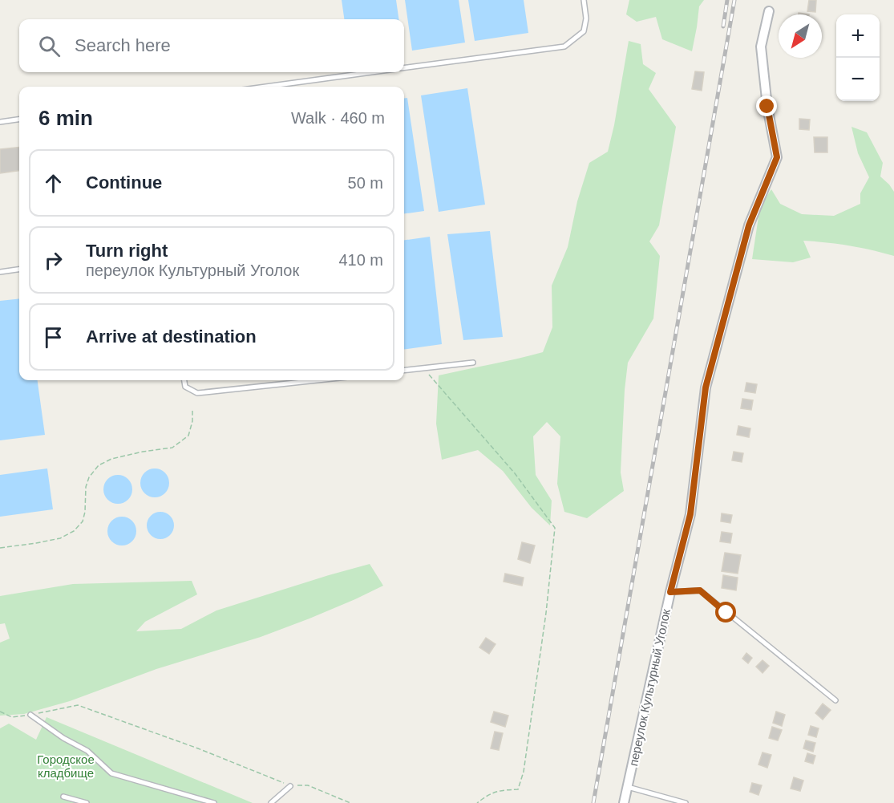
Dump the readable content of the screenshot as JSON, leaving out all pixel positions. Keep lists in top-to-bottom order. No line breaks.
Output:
{"streets":{"street":["переулок Культурный Уголок"]},"parks":["Городское кладбище"],"north":"bottom left","page":{"map_buttons":["+","−"],"search":"Search here","heading":["6 min","Walk · 460 m"],"list":[["Continue","50 m"],["Turn right","переулок Культурный Уголок","410 m"],"Arrive at destination"]}}
